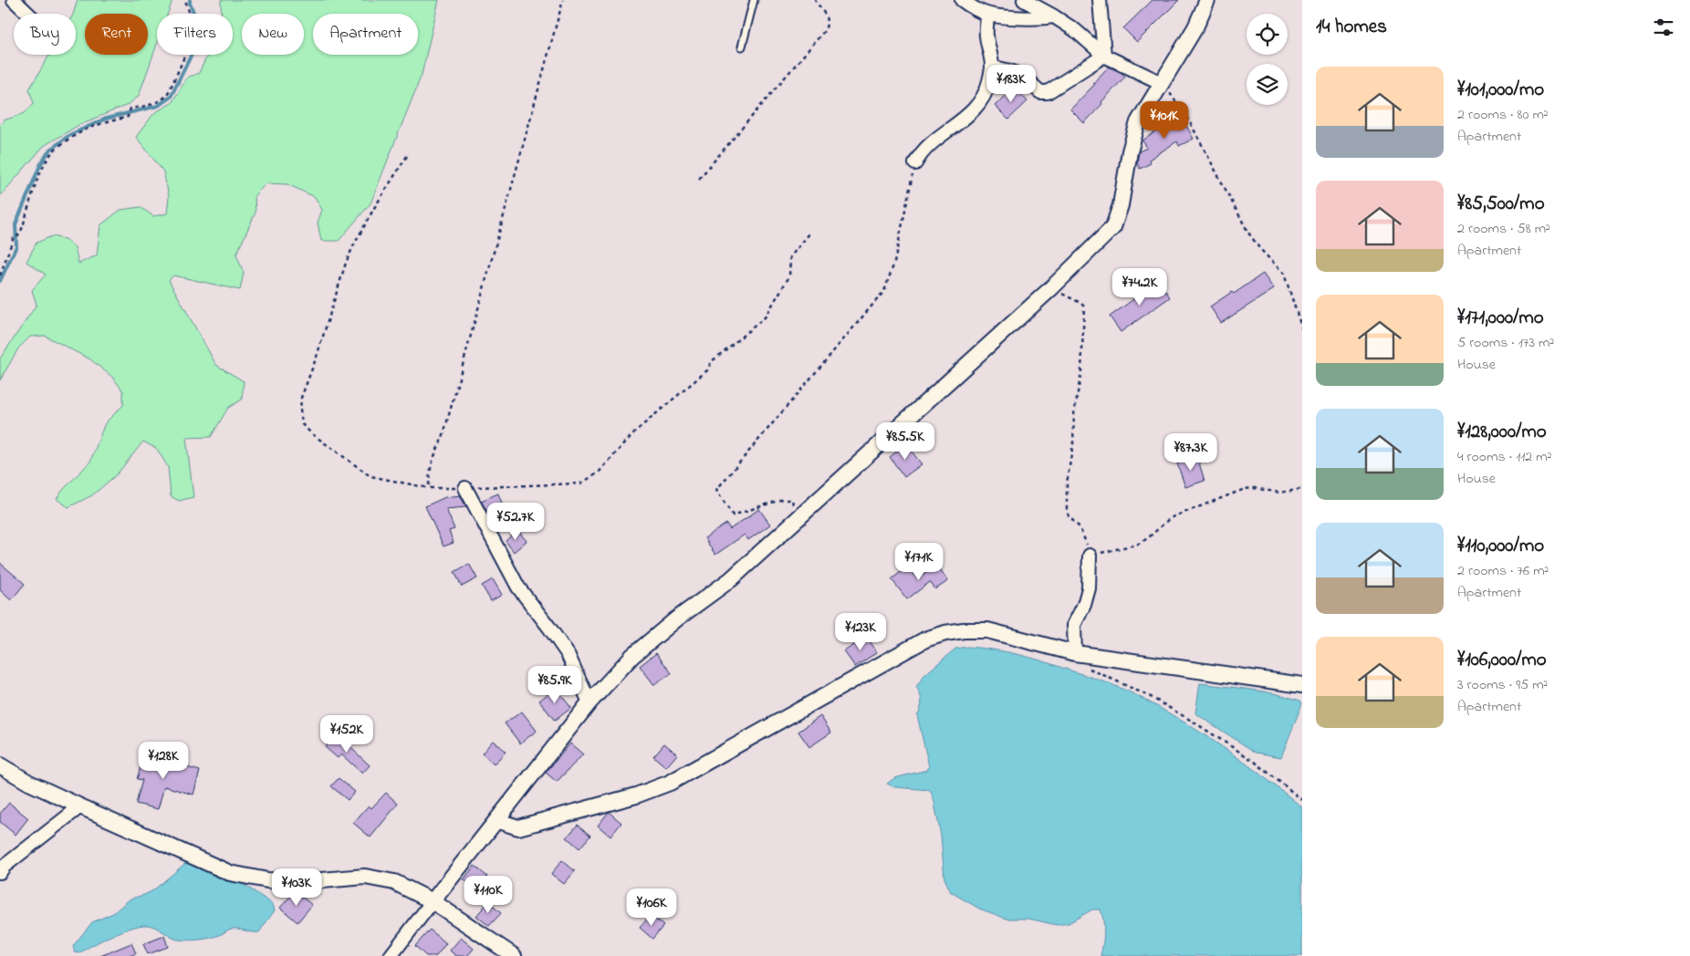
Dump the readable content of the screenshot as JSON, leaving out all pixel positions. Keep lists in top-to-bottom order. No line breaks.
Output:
{"page":{"heading":"14 homes","chip":["Buy","Rent","Filters","New","Apartment"],"list":[{"name":"¥101,000/mo","note":"2 rooms · 80 m² · Apartment"},{"name":"¥85,500/mo","note":"2 rooms · 58 m² · Apartment"},{"name":"¥171,000/mo","note":"5 rooms · 173 m² · House"},{"name":"¥128,000/mo","note":"4 rooms · 112 m² · House"},{"name":"¥110,000/mo","note":"2 rooms · 76 m² · Apartment"},{"name":"¥106,000/mo","note":"3 rooms · 95 m² · Apartment"}],"price":["¥183K","¥101K","¥74.2K","¥85.5K","¥87.3K","¥52.7K","¥171K","¥123K","¥85.9K","¥152K","¥128K","¥103K","¥110K","¥106K"]}}
